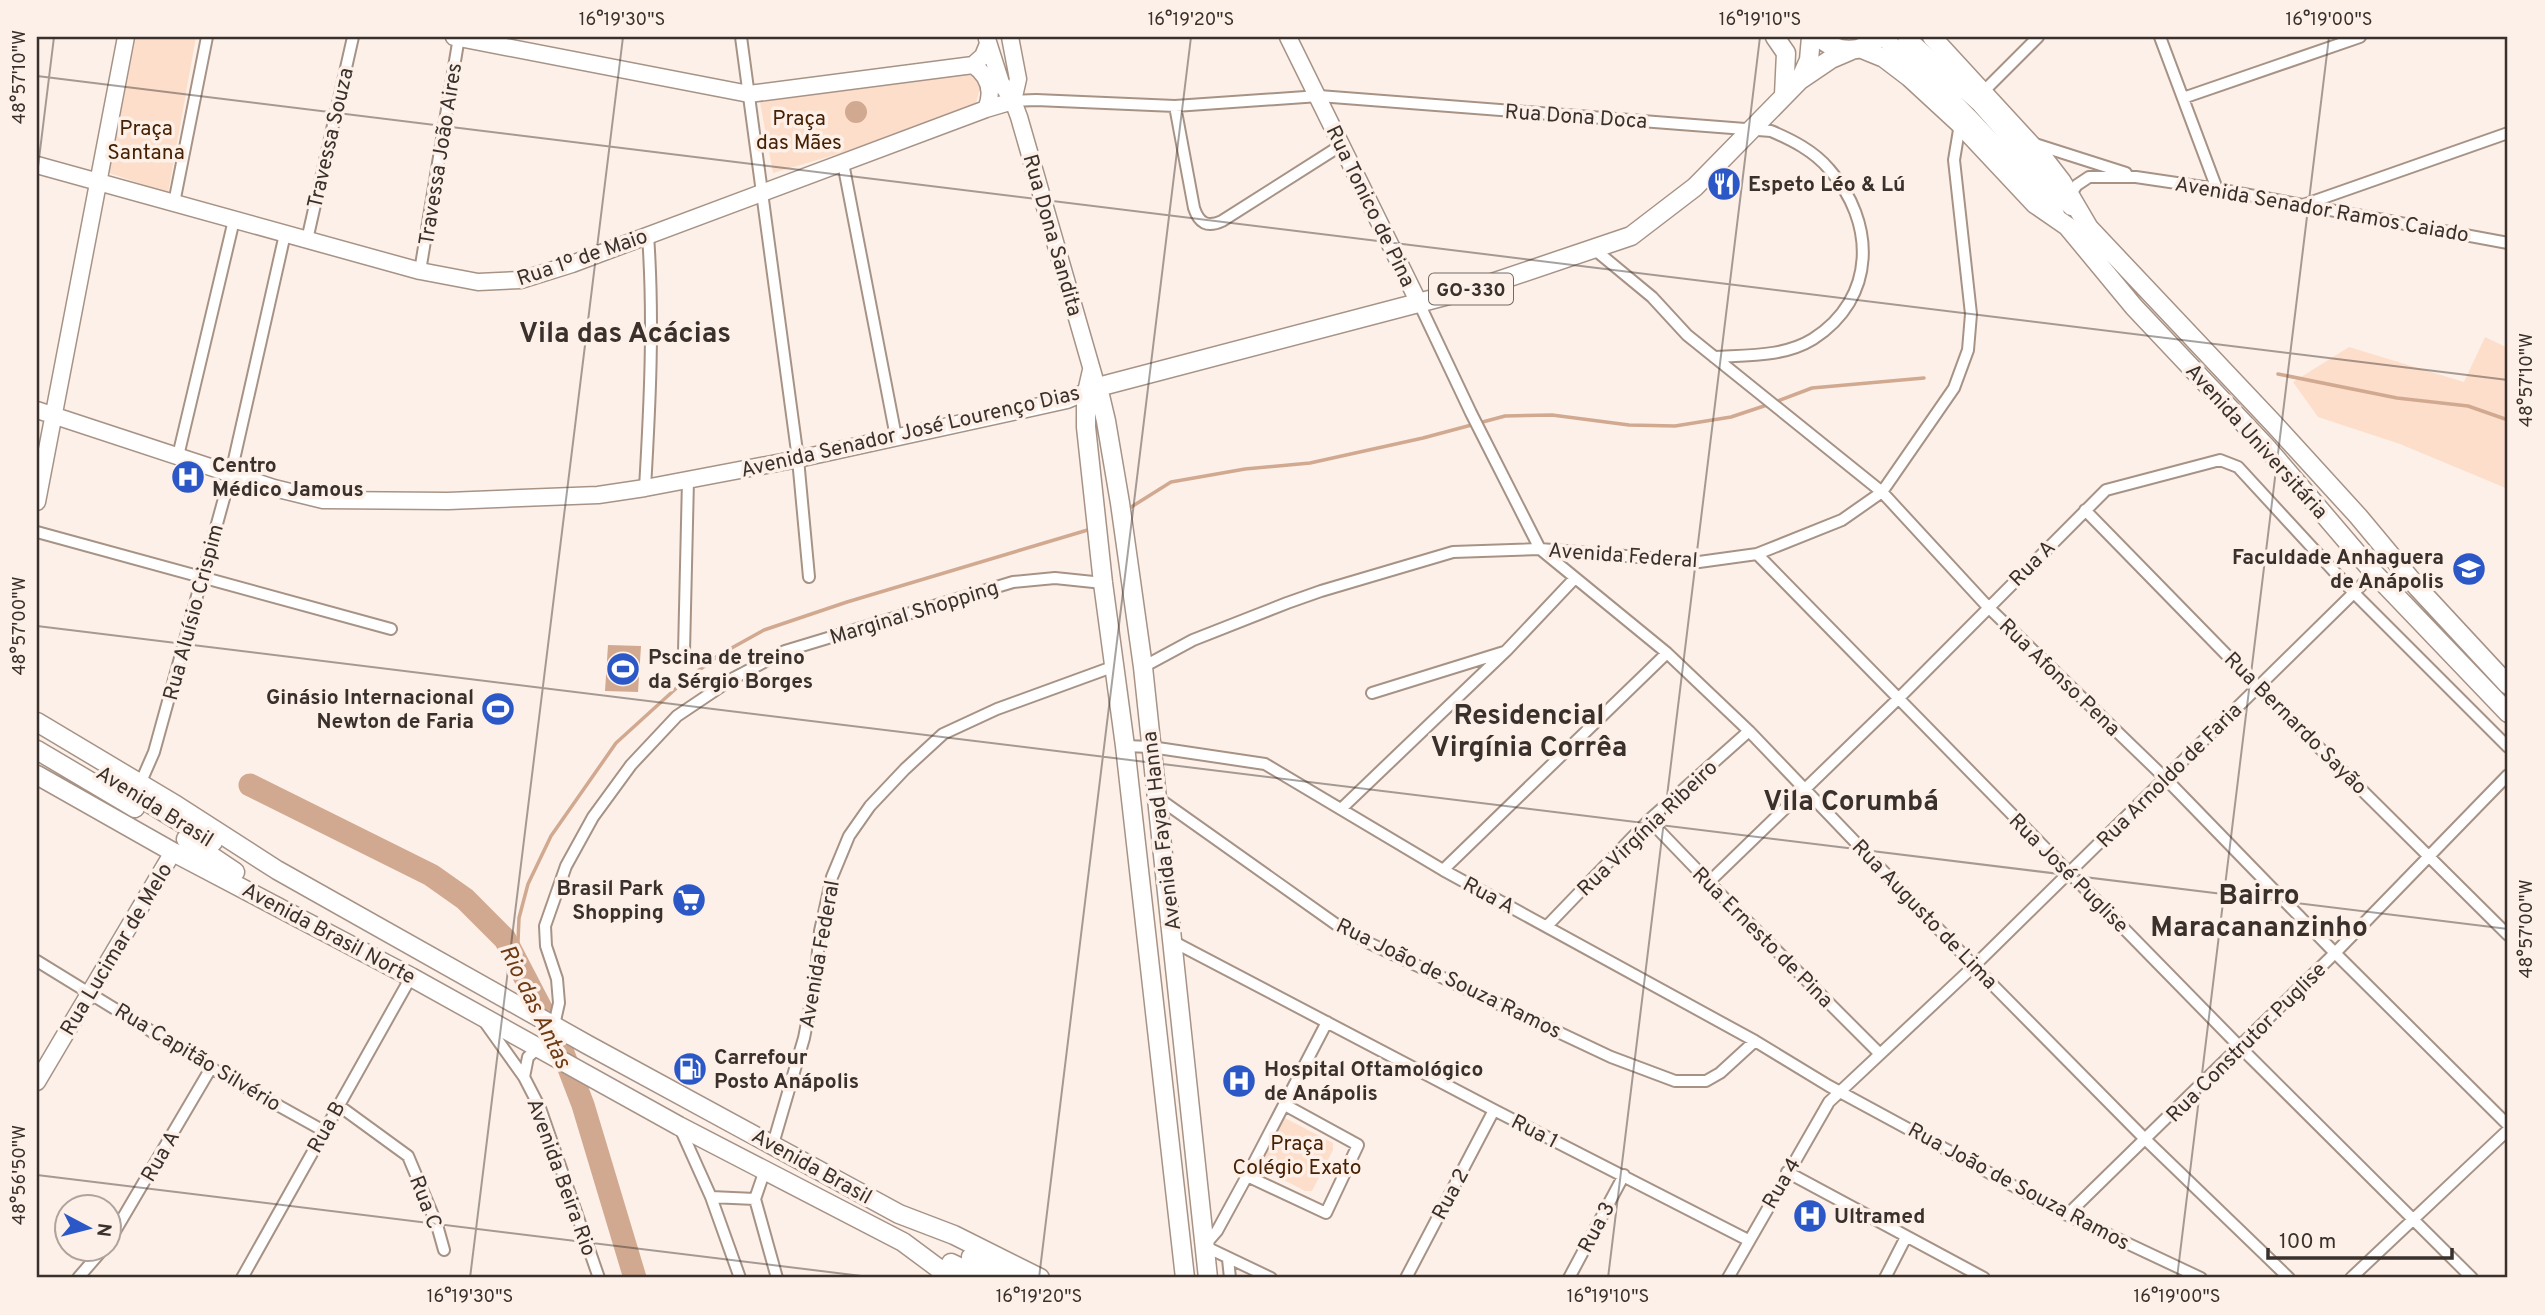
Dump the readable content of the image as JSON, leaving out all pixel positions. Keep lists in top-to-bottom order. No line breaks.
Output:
{"streets":{"main road":["Rua Tonico de Pina","Rua Dona Sandita","Rua 1º de Maio","GO-330","Avenida Senador José Lourenço Dias","Avenida Universitária","Avenida Brasil","Avenida Fayad Hanna","Avenida Brasil Norte","Rua Lucimar de Melo"],"street":["Rua Dona Doca","Travessa Souza","Travessa João Aires","Avenida Senador Ramos Caiado","Avenida Federal","Rua A","Rua Aluísio Crispim","Marginal Shopping","Rua Afonso Pena","Rua Bernardo Sayão","Rua Arnoldo de Faria","Rua Virgínia Ribeiro","Rua José Puglise","Rua Augusto de Lima","Rua Ernesto de Pina","Rua João de Souza Ramos","Rua Construtor Puglise","Rua Capitão Silvério","Rua B","Rua 1","Avenida Beira Rio","Rua 4","Rua 2","Rua C","Rua 3"]},"crossings":[["Rua Dona Doca","Rua Tonico de Pina"],["Rua Dona Doca","Rua Dona Sandita"],["Rua Dona Doca","Rua 1º de Maio"],["Rua Dona Doca","Avenida Senador José Lourenço Dias"],["Rua Dona Doca","Rua Afonso Pena"],["Travessa Souza","Rua 1º de Maio"],["Travessa João Aires","Rua 1º de Maio"],["Rua Tonico de Pina","Avenida Senador José Lourenço Dias"],["Rua Tonico de Pina","Rua Augusto de Lima"],["Avenida Senador Ramos Caiado","Avenida Universitária"],["Rua Dona Sandita","Rua 1º de Maio"],["Rua Dona Sandita","Avenida Senador José Lourenço Dias"],["Rua Dona Sandita","Avenida Fayad Hanna"],["Rua 1º de Maio","Rua Aluísio Crispim"],["Avenida Senador José Lourenço Dias","Avenida Universitária"],["Avenida Senador José Lourenço Dias","Rua Aluísio Crispim"],["Avenida Senador José Lourenço Dias","Rua Afonso Pena"],["Avenida Senador José Lourenço Dias","Avenida Fayad Hanna"],["Avenida Universitária","Avenida Federal"],["Avenida Universitária","Rua Arnoldo de Faria"],["Avenida Federal","Rua Afonso Pena"],["Avenida Federal","Avenida Brasil"],["Avenida Federal","Avenida Fayad Hanna"],["Avenida Federal","Rua José Puglise"],["Avenida Federal","Rua Augusto de Lima"],["Rua A","Rua Afonso Pena"],["Rua A","Rua Bernardo Sayão"],["Rua A","Rua Arnoldo de Faria"],["Rua A","Rua Virgínia Ribeiro"],["Rua A","Avenida Fayad Hanna"],["Rua A","Rua José Puglise"],["Rua A","Rua Augusto de Lima"],["Rua A","Rua Ernesto de Pina"],["Rua A","Rua João de Souza Ramos"],["Rua A","Rua Capitão Silvério"],["Rua A","Rua 4"],["Rua Aluísio Crispim","Avenida Brasil Norte"],["Marginal Shopping","Avenida Fayad Hanna"],["Marginal Shopping","Avenida Brasil Norte"],["Rua Afonso Pena","Rua Arnoldo de Faria"],["Rua Afonso Pena","Rua Construtor Puglise"],["Rua Bernardo Sayão","Rua Arnoldo de Faria"],["Rua Bernardo Sayão","Rua Construtor Puglise"],["Rua Arnoldo de Faria","Rua José Puglise"],["Rua Arnoldo de Faria","Rua Augusto de Lima"],["Rua Arnoldo de Faria","Rua Ernesto de Pina"],["Rua Arnoldo de Faria","Rua João de Souza Ramos"],["Rua Arnoldo de Faria","Rua 4"],["Avenida Brasil","Avenida Brasil Norte"],["Rua Virgínia Ribeiro","Rua Augusto de Lima"],["Rua Virgínia Ribeiro","Rua Ernesto de Pina"],["Avenida Fayad Hanna","Rua João de Souza Ramos"],["Avenida Fayad Hanna","Rua 1"],["Rua José Puglise","Rua Construtor Puglise"],["Rua Augusto de Lima","Rua Construtor Puglise"],["Avenida Brasil Norte","Rua Lucimar de Melo"],["Avenida Brasil Norte","Rua B"],["Avenida Brasil Norte","Avenida Beira Rio"],["Rua Lucimar de Melo","Rua Capitão Silvério"],["Rua João de Souza Ramos","Rua Construtor Puglise"],["Rua João de Souza Ramos","Rua 4"],["Rua Capitão Silvério","Rua B"],["Rua B","Rua C"],["Rua 1","Rua 4"],["Rua 1","Rua 2"],["Rua 1","Rua 3"]],"districts":["Vila das Acácias","Residencial Virgínia Corrêa","Vila Corumbá","Bairro Maracananzinho"],"water":["Rio das Antas"],"parks":["Praça das Mães","Praça Santana","Praça Colégio Exato"],"places":{"restaurant":["Espeto Léo & Lú"],"hospital":["Centro Médico Jamous","Hospital Oftamológico de Anápolis","Ultramed"],"school or university":["Faculdade Anhaguera de Anápolis"],"sports":["Pscina de treino da Sérgio Borges","Ginásio Internacional Newton de Faria"],"supermarket":["Brasil Park Shopping"],"fuel station":["Carrefour Posto Anápolis"]},"scale_bar":"100 m","north":"right","coordinates":["16°19'30\"S","16°19'20\"S","16°19'10\"S","16°19'00\"S","48°57'10\"W","48°57'00\"W","48°56'50\"W"]}
